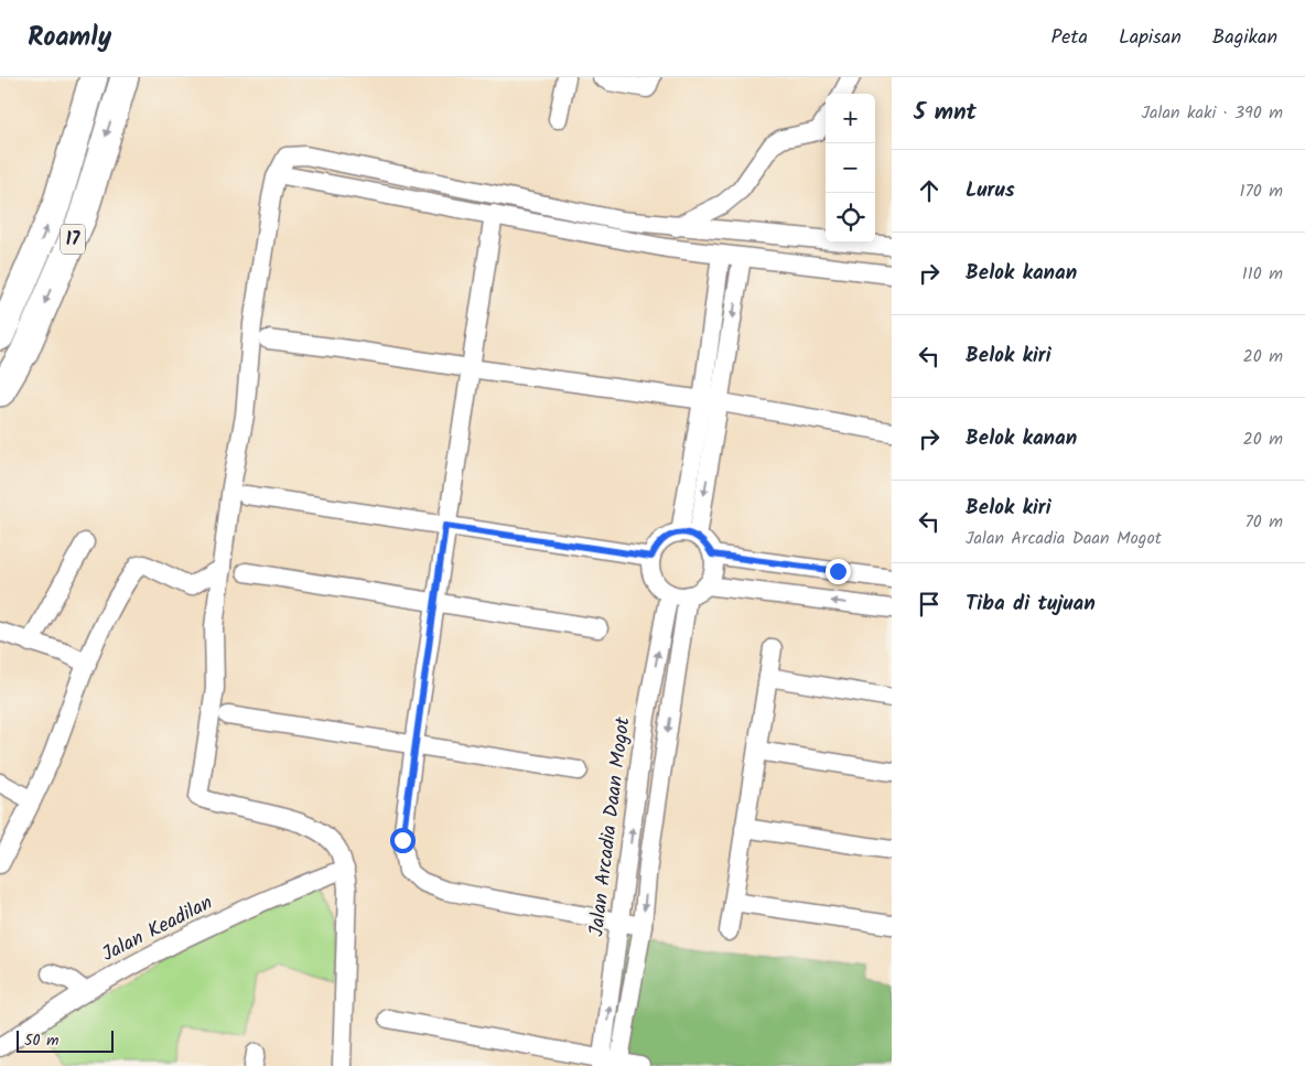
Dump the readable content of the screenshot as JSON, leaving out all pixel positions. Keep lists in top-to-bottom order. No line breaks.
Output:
{"streets":{"highway":["17"],"street":["Jalan Arcadia Daan Mogot","Jalan Keadilan"]},"scale_bar":"50 m","page":{"header":"Roamly","nav":["Peta","Lapisan","Bagikan"],"heading":["5 mnt","Jalan kaki · 390 m"],"map_buttons":["+","−"],"list":[["Lurus","170 m"],["Belok kanan","110 m"],["Belok kiri","20 m"],["Belok kanan","20 m"],["Belok kiri","Jalan Arcadia Daan Mogot","70 m"],"Tiba di tujuan"],"scale":"50 m"}}
